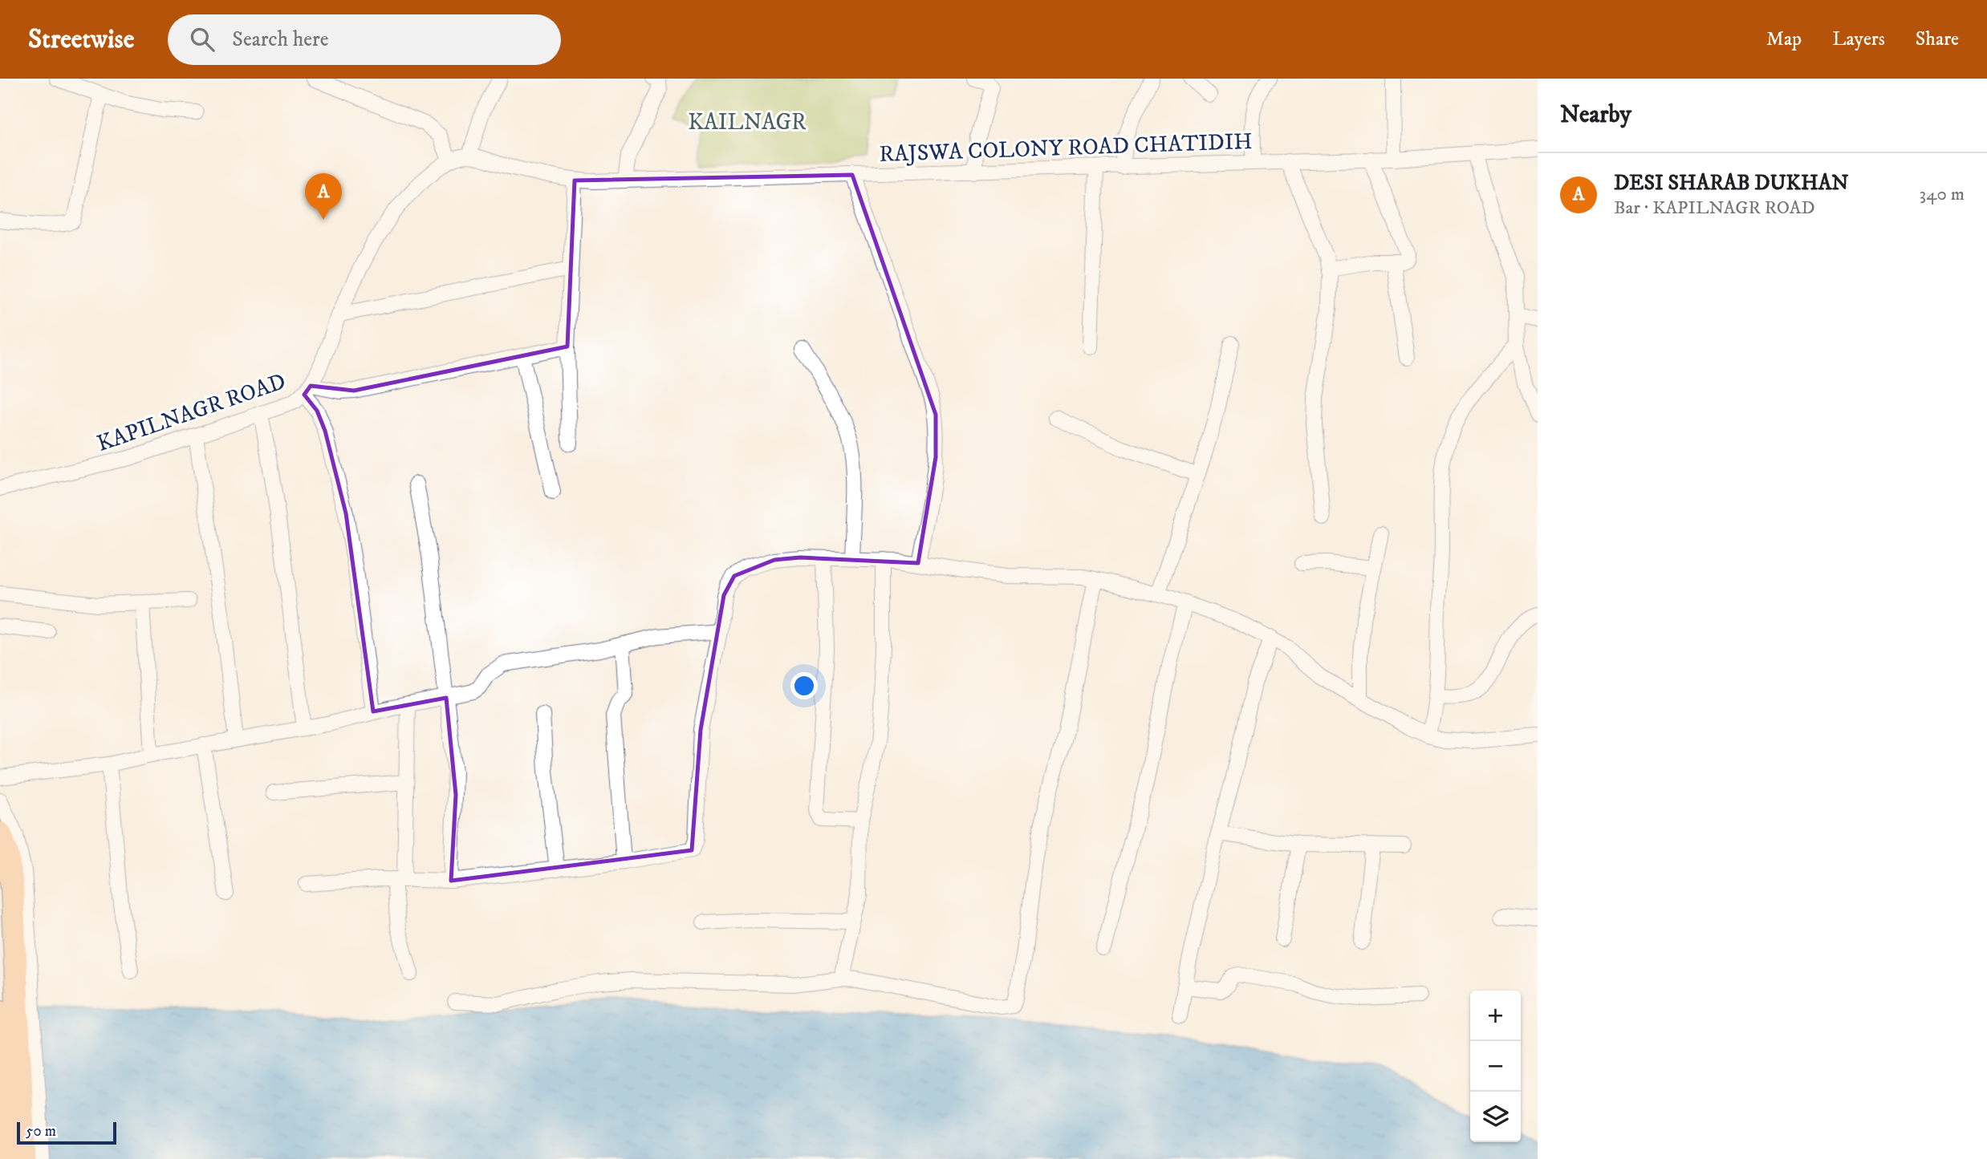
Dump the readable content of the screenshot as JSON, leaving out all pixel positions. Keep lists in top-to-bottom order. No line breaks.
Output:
{"streets":{"street":["RAJSWA COLONY ROAD CHATIDIH","KAPILNAGR ROAD"]},"crossings":[["RAJSWA COLONY ROAD CHATIDIH","KAPILNAGR ROAD"]],"parks":["KAILNAGR"],"scale_bar":"50 m","page":{"header":"Streetwise","search":"Search here","nav":["Map","Layers","Share"],"heading":"Nearby","list":[{"mark":"A","name":"DESI SHARAB DUKHAN","note":"Bar · KAPILNAGR ROAD","value":"340 m"}],"pins":"A","map_buttons":["+","−"],"scale":"50 m"}}
